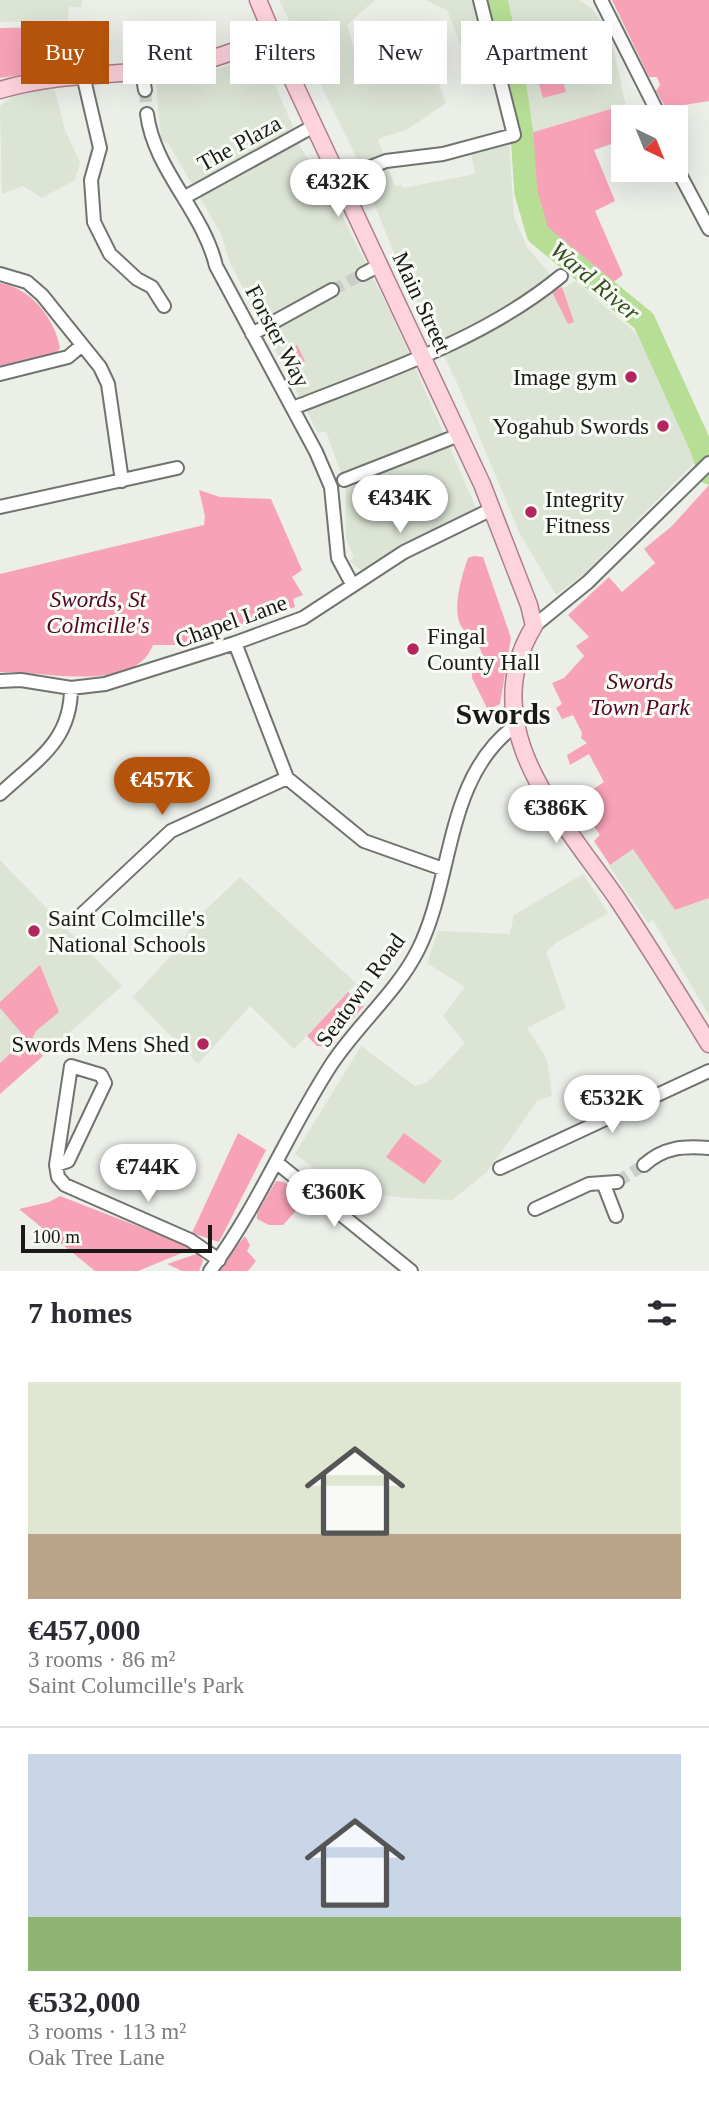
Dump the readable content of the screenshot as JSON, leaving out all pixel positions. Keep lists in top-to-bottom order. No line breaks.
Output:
{"streets":{"main road":["Main Street"],"street":["The Plaza","Forster Way","Chapel Lane","Seatown Road"]},"crossings":[["The Plaza","Main Street"],["The Plaza","Forster Way"],["Main Street","Chapel Lane"],["Forster Way","Chapel Lane"]],"districts":["Swords"],"water":["Ward River"],"parks":["Swords, St Colmcille's","Swords Town Park"],"places":["Image gym","Yogahub Swords","Integrity Fitness","Fingal County Hall","Saint Colmcille's National Schools","Swords Mens Shed"],"scale_bar":"100 m","north":"bottom right","page":{"chip":["Buy","Rent","Filters","New","Apartment"],"price":["€432K","€434K","€457K","€386K","€532K","€744K","€360K"],"scale":"100 m","heading":"7 homes","list":[{"name":"€457,000","note":"3 rooms · 86 m² · Saint Columcille's Park"},{"name":"€532,000","note":"3 rooms · 113 m² · Oak Tree Lane"}]}}
